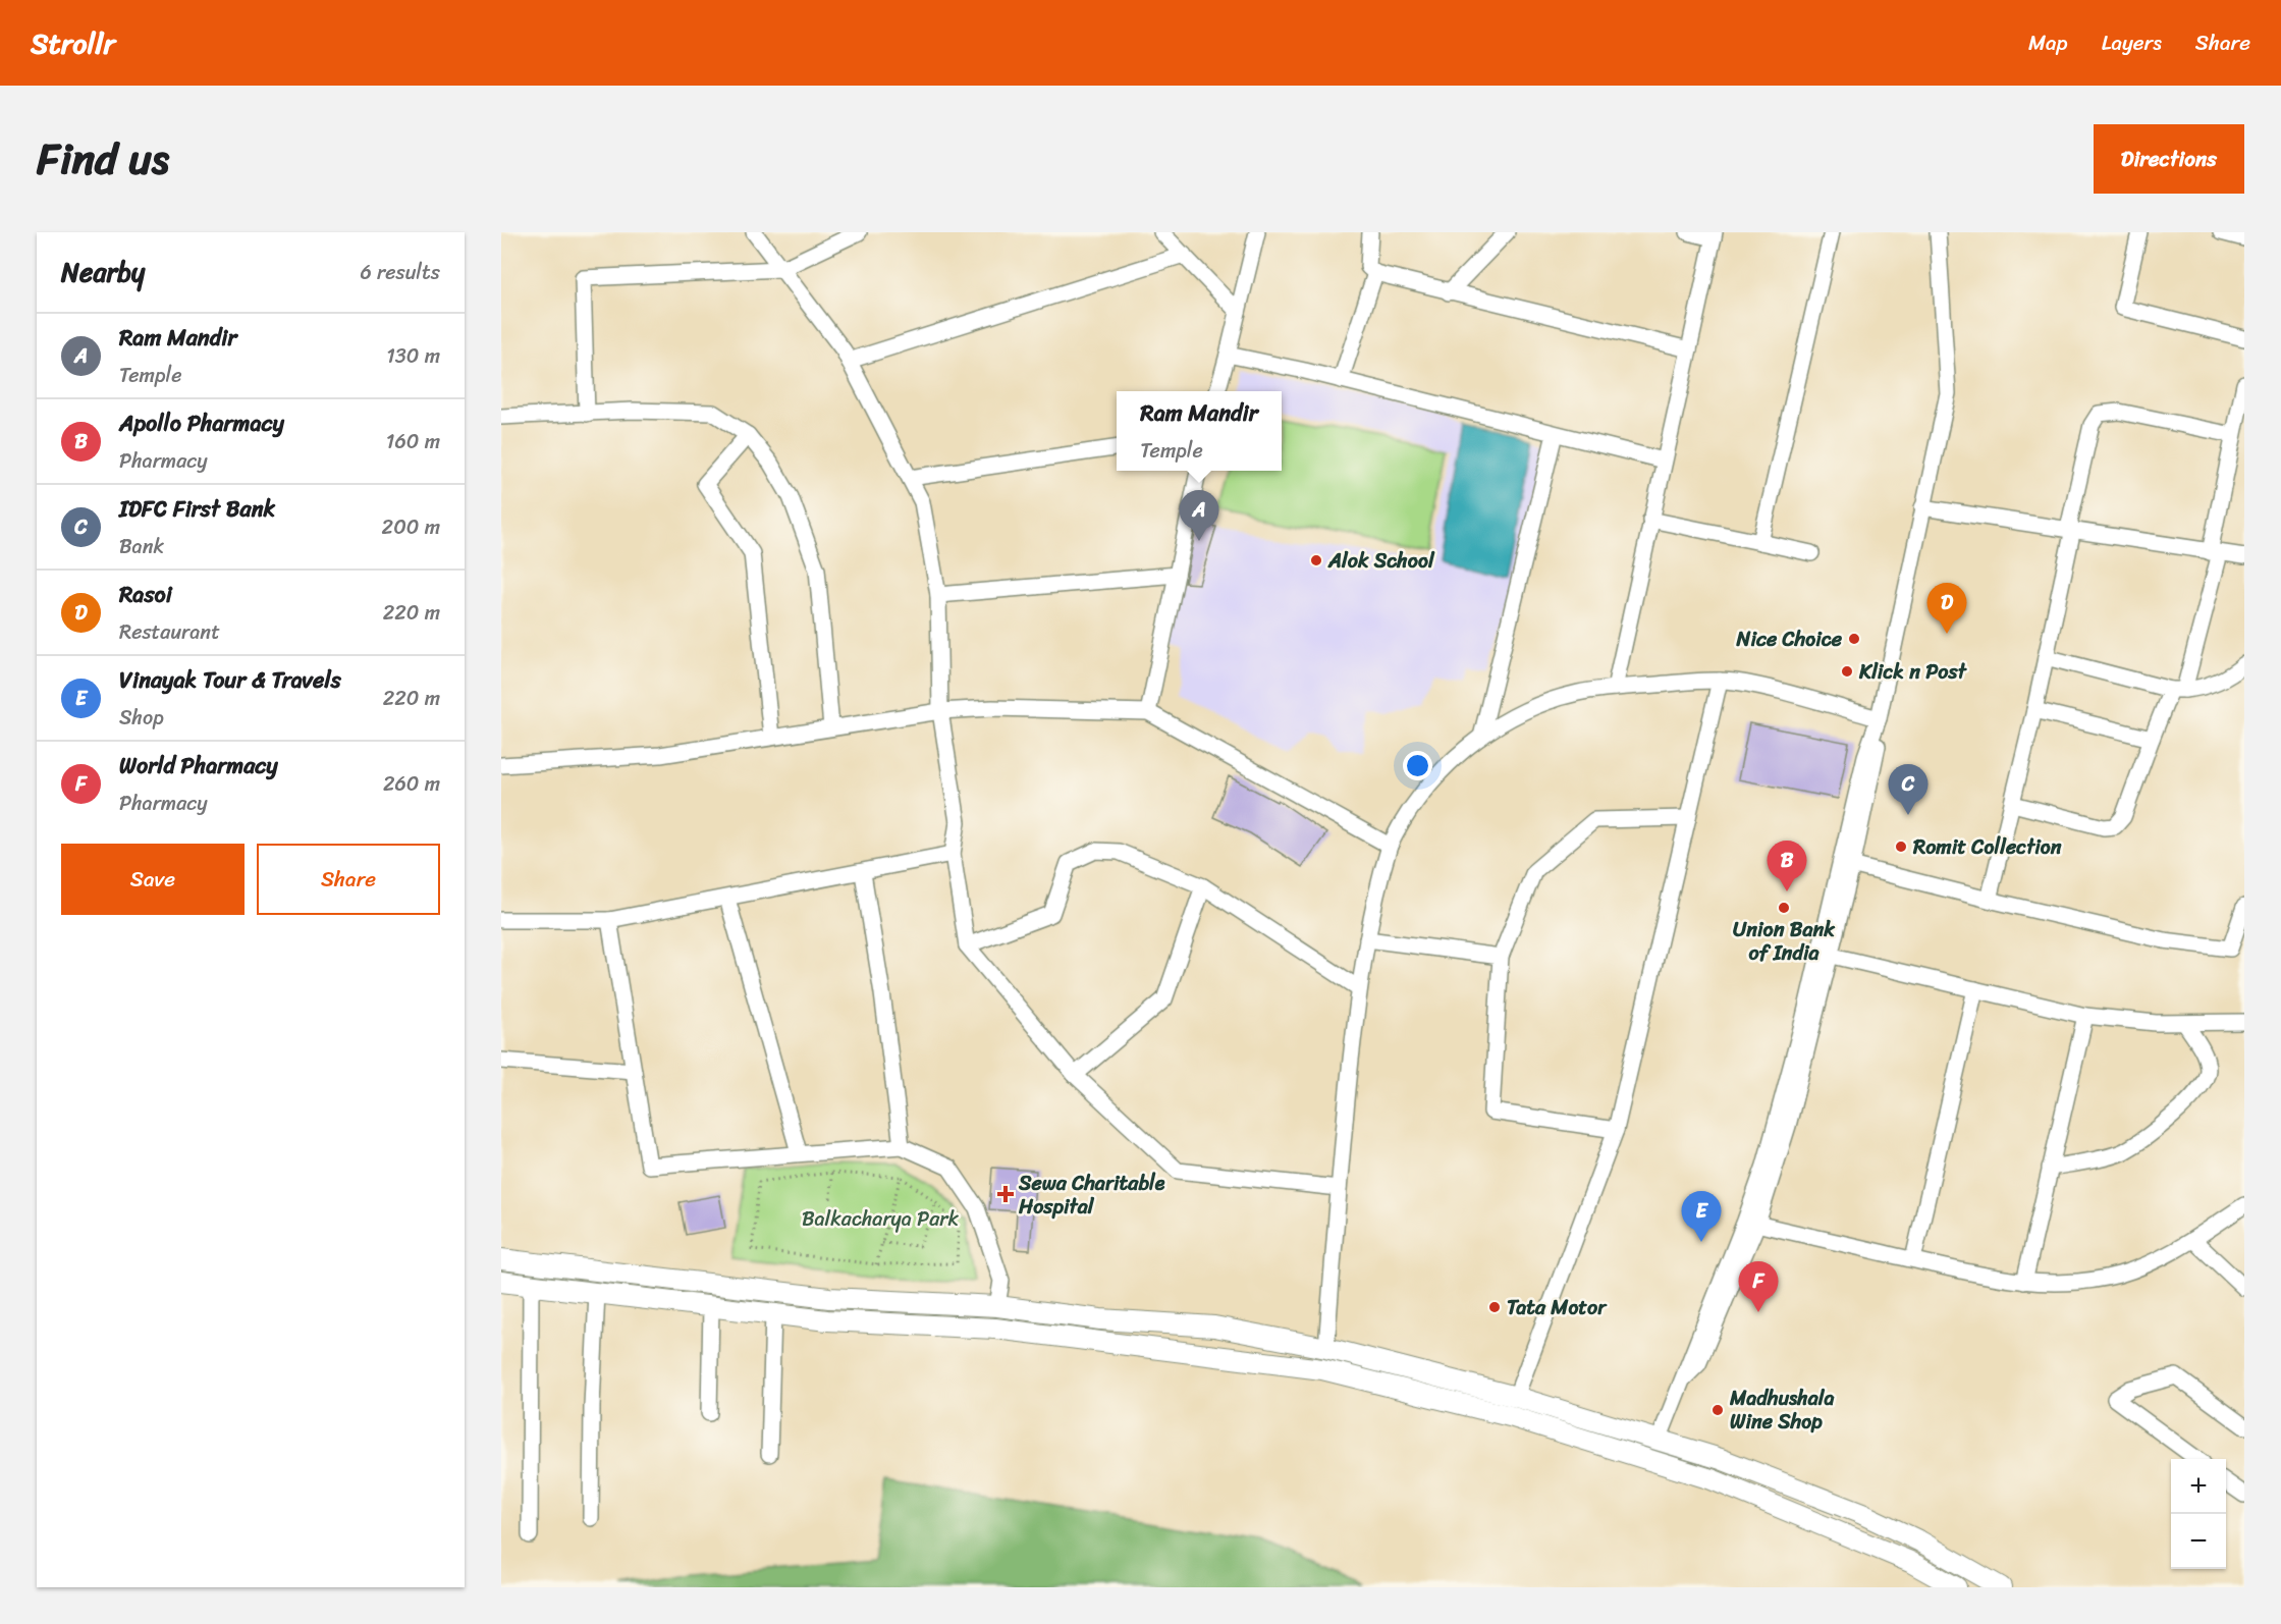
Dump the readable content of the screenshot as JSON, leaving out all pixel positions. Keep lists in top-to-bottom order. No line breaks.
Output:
{"parks":["Balkacharya Park"],"places":{"other":["Alok School","Nice Choice","Klick n Post","Romit Collection","Union Bank of India","Tata Motor","Madhushala Wine Shop"],"health":["Sewa Charitable Hospital"]},"page":{"header":"Strollr","nav":["Map","Layers","Share"],"title":"Find us","buttons":["Directions",["Save","Share"]],"heading":["Nearby","6 results"],"list":[{"mark":"A","name":"Ram Mandir","note":"Temple","value":"130 m"},{"mark":"B","name":"Apollo Pharmacy","note":"Pharmacy","value":"160 m"},{"mark":"C","name":"IDFC First Bank","note":"Bank","value":"200 m"},{"mark":"D","name":"Rasoi","note":"Restaurant","value":"220 m"},{"mark":"E","name":"Vinayak Tour & Travels","note":"Shop","value":"220 m"},{"mark":"F","name":"World Pharmacy","note":"Pharmacy","value":"260 m"}],"popup":["Ram Mandir","Temple"],"pins":["A","D","C","B","E","F"],"map_buttons":["+","−"]}}
